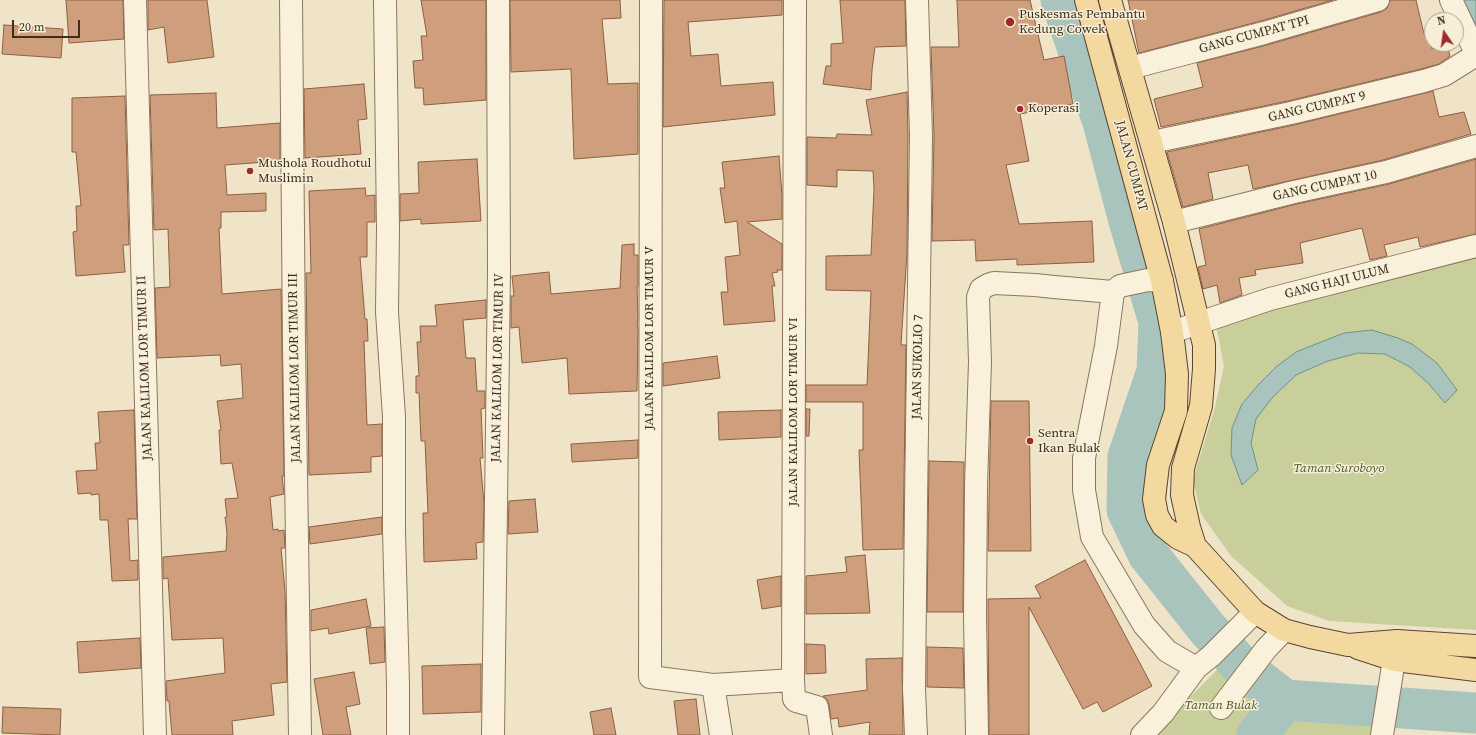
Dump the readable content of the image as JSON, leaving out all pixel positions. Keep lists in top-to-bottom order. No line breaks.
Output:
{"streets":{"main road":["JALAN CUMPAT"],"street":["GANG CUMPAT TPI","GANG CUMPAT 9","GANG CUMPAT 10","GANG HAJI ULUM","JALAN KALILOM LOR TIMUR V","JALAN SUKOLIO 7","JALAN KALILOM LOR TIMUR II","JALAN KALILOM LOR TIMUR III","JALAN KALILOM LOR TIMUR IV","JALAN KALILOM LOR TIMUR VI"]},"crossings":[["GANG CUMPAT TPI","JALAN CUMPAT"],["GANG CUMPAT 9","JALAN CUMPAT"],["JALAN CUMPAT","GANG CUMPAT 10"],["JALAN CUMPAT","GANG HAJI ULUM"]],"parks":["Taman Suroboyo","Taman Bulak"],"places":["Puskesmas Pembantu Kedung Cowek","Koperasi","Mushola Roudhotul Muslimin","Sentra Ikan Bulak"],"scale_bar":"20 m","north":"top"}
